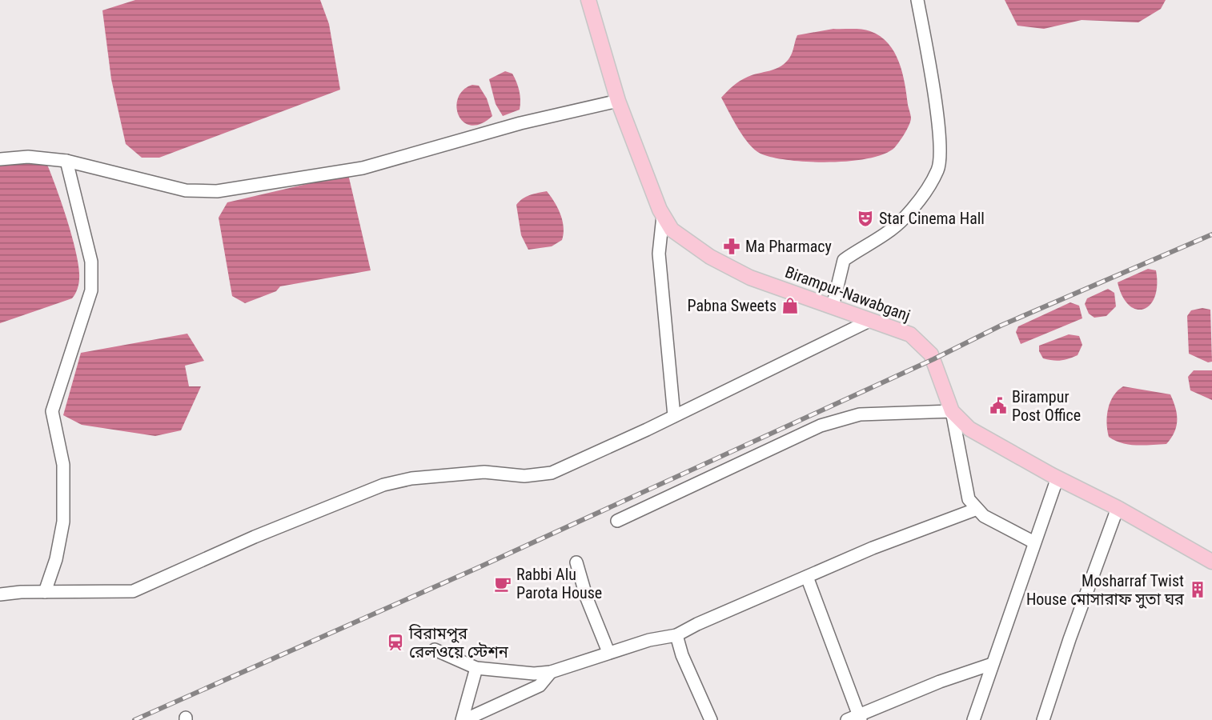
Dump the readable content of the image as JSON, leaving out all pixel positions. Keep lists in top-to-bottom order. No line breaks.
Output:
{"streets":{"main road":["Birampur-Nawabganj"]},"places":{"theatre":["Star Cinema Hall"],"pharmacy":["Ma Pharmacy"],"shop":["Pabna Sweets"],"public building":["Birampur Post Office"],"cafe":["Rabbi Alu Parota House"],"building":["Mosharraf Twist House মোসারাফ সুতা ঘর"],"station":["বিরামপুর রেলওয়ে স্টেশন"]}}
